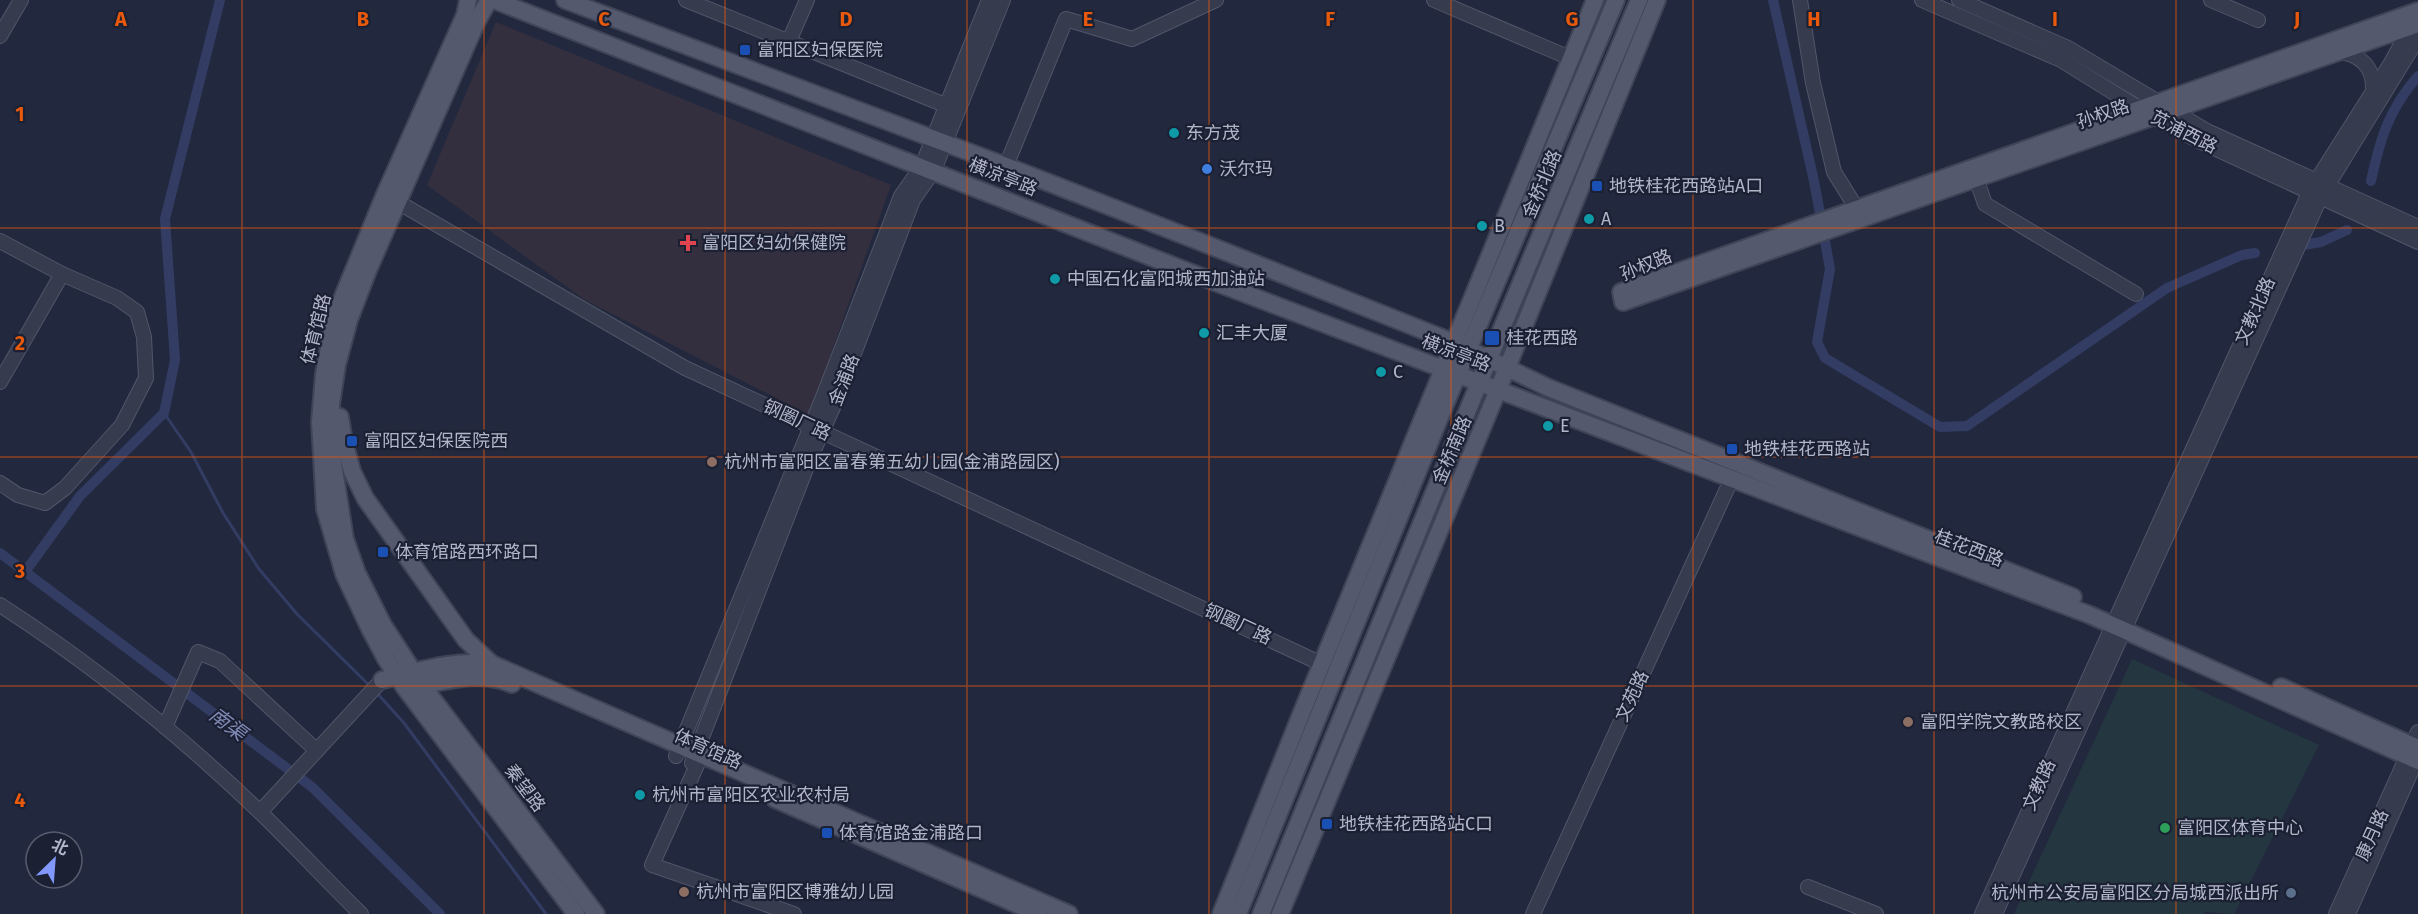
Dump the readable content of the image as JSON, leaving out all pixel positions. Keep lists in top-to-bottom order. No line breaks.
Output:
{"streets":{"main road":["孙权路","横凉亭路","金桥北路","体育馆路","金桥南路","桂花西路","秦望路"],"street":["苋浦西路","文教北路","金浦路","钢圈厂路","文苑路","文教路","康月路"]},"crossings":[["孙权路","苋浦西路"],["孙权路","文教北路"],["苋浦西路","文教北路"],["横凉亭路","金桥北路"],["横凉亭路","金浦路"],["横凉亭路","金桥南路"],["横凉亭路","桂花西路"],["金桥北路","金桥南路"],["文教北路","桂花西路"],["文教北路","文教路"],["体育馆路","金浦路"],["体育馆路","钢圈厂路"],["体育馆路","秦望路"],["金浦路","钢圈厂路"],["钢圈厂路","金桥南路"],["金桥南路","桂花西路"],["桂花西路","文苑路"],["桂花西路","文教路"],["桂花西路","康月路"]],"water":["南渠"],"places":{"transit":["富阳区妇保医院","地铁桂花西路站A口","桂花西路","富阳区妇保医院西","地铁桂花西路站","体育馆路西环路口","地铁桂花西路站C口","体育馆路金浦路口"],"other":["东方茂","沃尔玛","A","B","中国石化富阳城西加油站","汇丰大厦","C","E","杭州市富阳区富春第五幼儿园(金浦路园区)","富阳学院文教路校区","杭州市富阳区农业农村局","富阳区体育中心","杭州市富阳区博雅幼儿园","杭州市公安局富阳区分局城西派出所"],"health":["富阳区妇幼保健院"]},"north":"top right","grid":{"columns":["A","B","C","D","E","F","G","H","I","J"],"rows":["1","2","3","4"]}}
